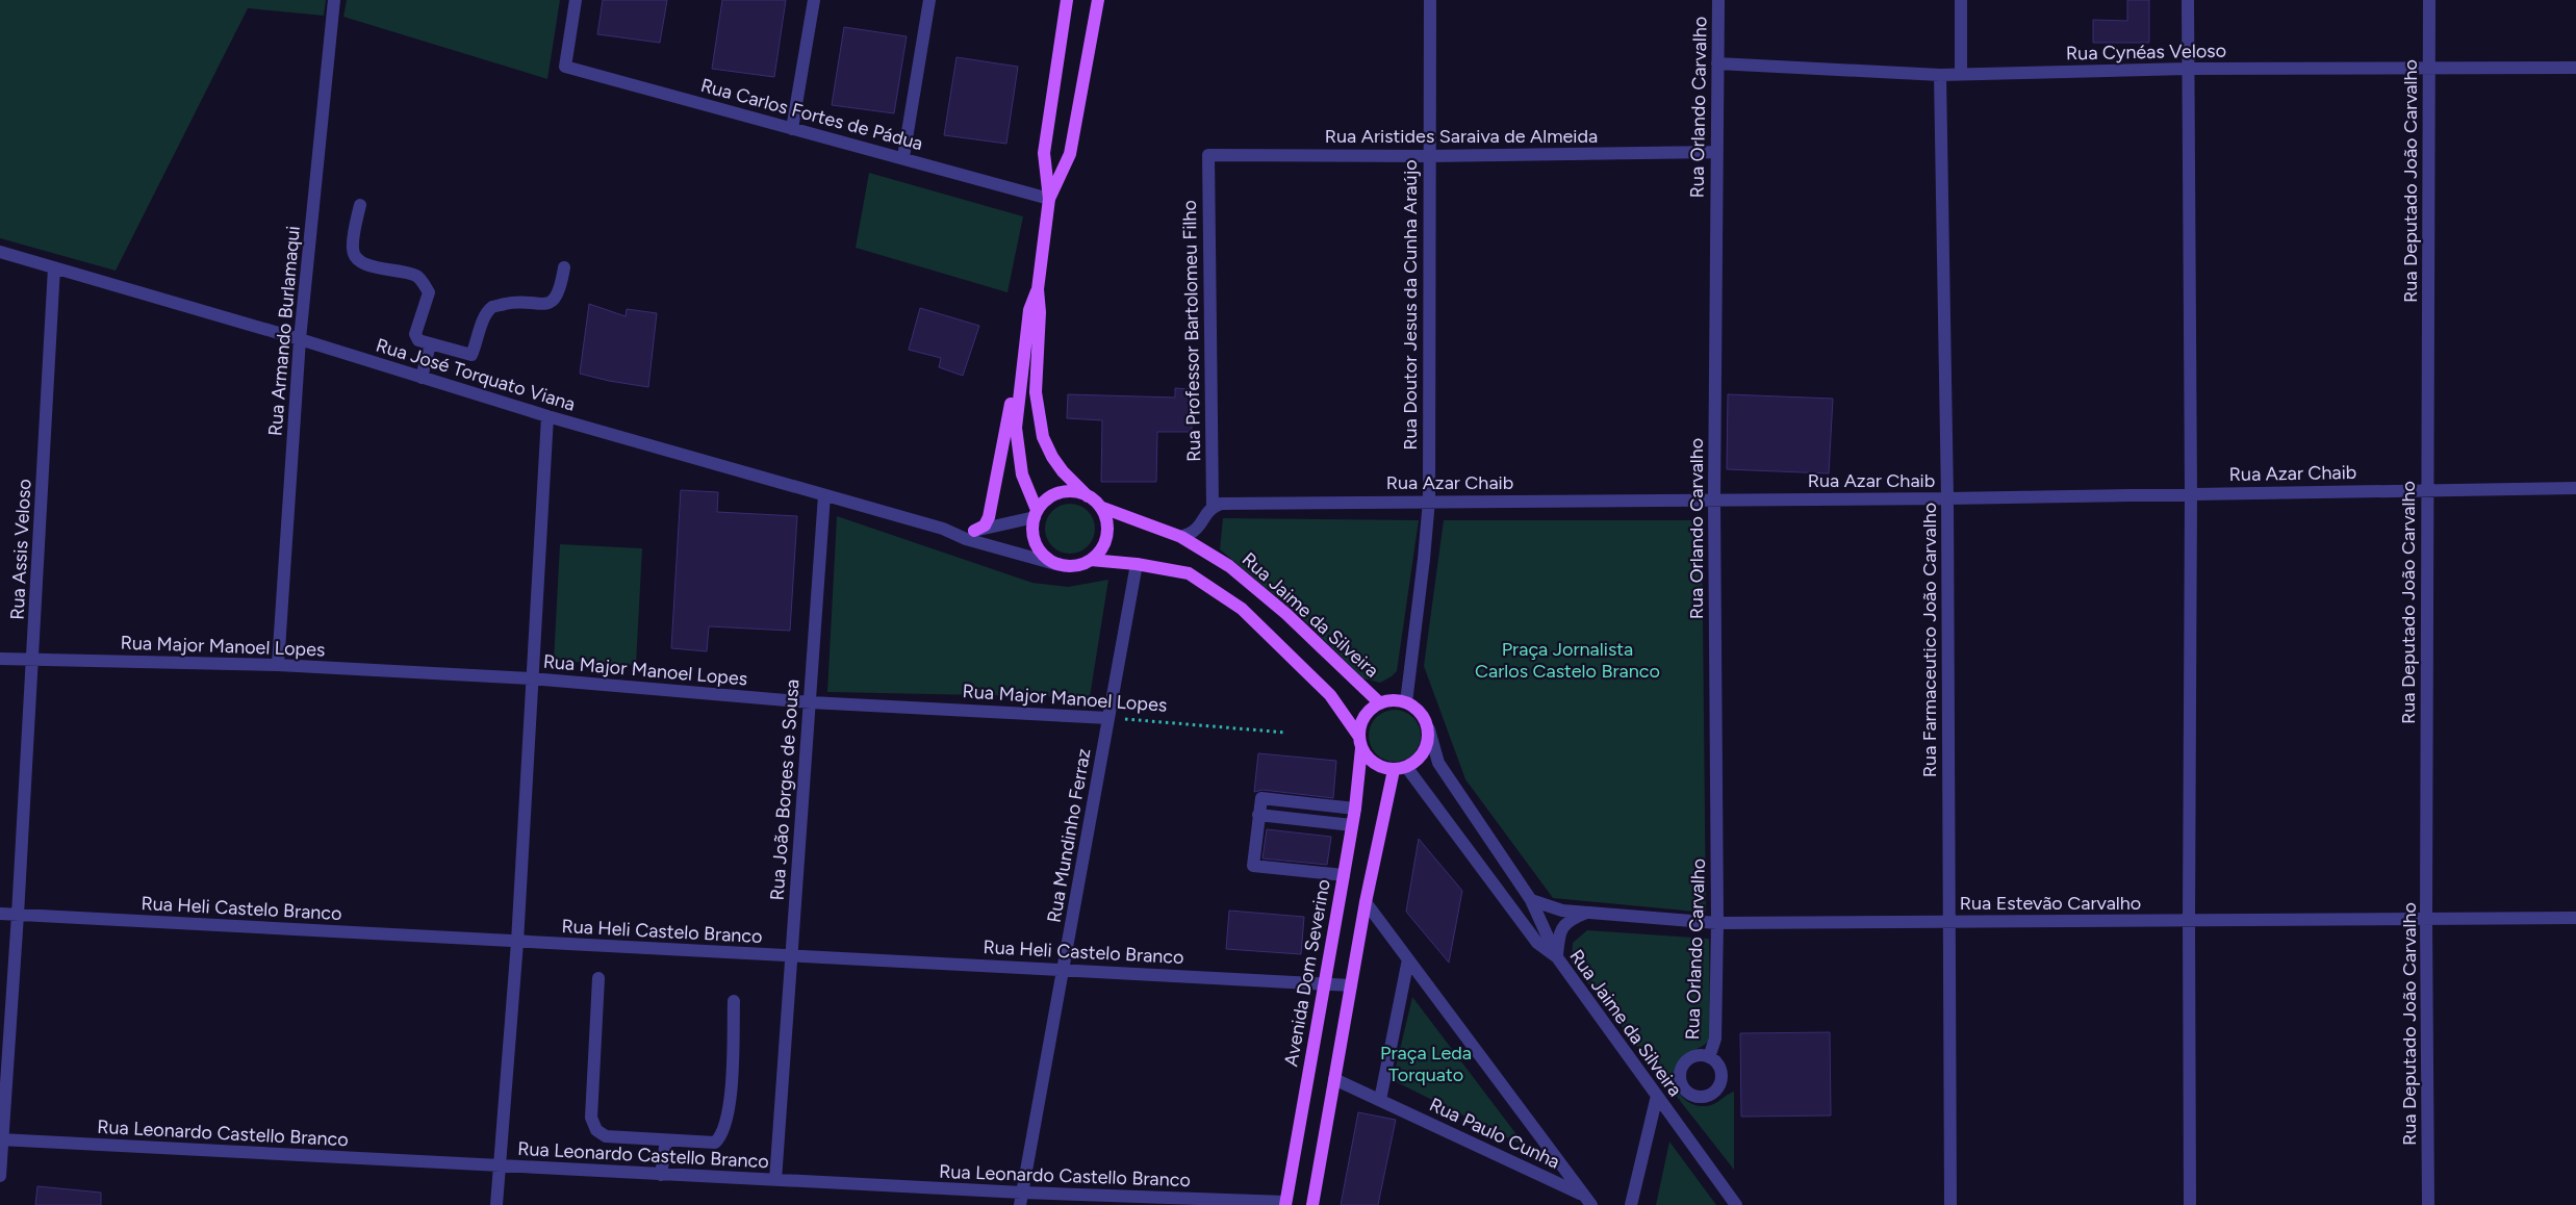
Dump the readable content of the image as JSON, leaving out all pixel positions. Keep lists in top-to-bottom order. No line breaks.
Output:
{"streets":{"main road":["Rua Jaime da Silveira","Avenida Dom Severino"],"street":["Rua Cynéas Veloso","Rua Orlando Carvalho","Rua Carlos Fortes de Pádua","Rua Aristides Saraiva de Almeida","Rua Deputado João Carvalho","Rua Doutor Jesus da Cunha Araújo","Rua Armando Burlamaqui","Rua Professor Bartolomeu Filho","Rua José Torquato Viana","Rua Azar Chaib","Rua Assis Veloso","Rua Farmaceutico João Carvalho","Rua Major Manoel Lopes","Rua João Borges de Sousa","Rua Mundinho Ferraz","Rua Estevão Carvalho","Rua Heli Castelo Branco","Rua Leonardo Castello Branco","Rua Paulo Cunha"]},"crossings":[["Rua Cynéas Veloso","Rua Orlando Carvalho"],["Rua Cynéas Veloso","Rua Deputado João Carvalho"],["Rua Cynéas Veloso","Rua Farmaceutico João Carvalho"],["Rua Orlando Carvalho","Rua Aristides Saraiva de Almeida"],["Rua Orlando Carvalho","Rua Azar Chaib"],["Rua Orlando Carvalho","Rua Estevão Carvalho"],["Rua Aristides Saraiva de Almeida","Rua Doutor Jesus da Cunha Araújo"],["Rua Aristides Saraiva de Almeida","Rua Professor Bartolomeu Filho"],["Rua Deputado João Carvalho","Rua Azar Chaib"],["Rua Deputado João Carvalho","Rua Estevão Carvalho"],["Rua Doutor Jesus da Cunha Araújo","Rua Azar Chaib"],["Rua Doutor Jesus da Cunha Araújo","Rua Jaime da Silveira"],["Rua Doutor Jesus da Cunha Araújo","Avenida Dom Severino"],["Rua Armando Burlamaqui","Rua José Torquato Viana"],["Rua Armando Burlamaqui","Rua Major Manoel Lopes"],["Rua Professor Bartolomeu Filho","Rua Azar Chaib"],["Rua José Torquato Viana","Rua Assis Veloso"],["Rua José Torquato Viana","Rua Jaime da Silveira"],["Rua José Torquato Viana","Rua João Borges de Sousa"],["Rua Azar Chaib","Rua Farmaceutico João Carvalho"],["Rua Assis Veloso","Rua Major Manoel Lopes"],["Rua Assis Veloso","Rua Heli Castelo Branco"],["Rua Assis Veloso","Rua Leonardo Castello Branco"],["Rua Jaime da Silveira","Rua Estevão Carvalho"],["Rua Jaime da Silveira","Avenida Dom Severino"],["Rua Farmaceutico João Carvalho","Rua Estevão Carvalho"],["Rua Major Manoel Lopes","Rua João Borges de Sousa"],["Rua Major Manoel Lopes","Rua Mundinho Ferraz"],["Rua João Borges de Sousa","Rua Heli Castelo Branco"],["Rua João Borges de Sousa","Rua Leonardo Castello Branco"],["Rua Mundinho Ferraz","Rua Heli Castelo Branco"],["Rua Mundinho Ferraz","Rua Leonardo Castello Branco"],["Rua Heli Castelo Branco","Avenida Dom Severino"],["Avenida Dom Severino","Rua Leonardo Castello Branco"]],"parks":["Praça Jornalista Carlos Castelo Branco","Praça Leda Torquato"]}
